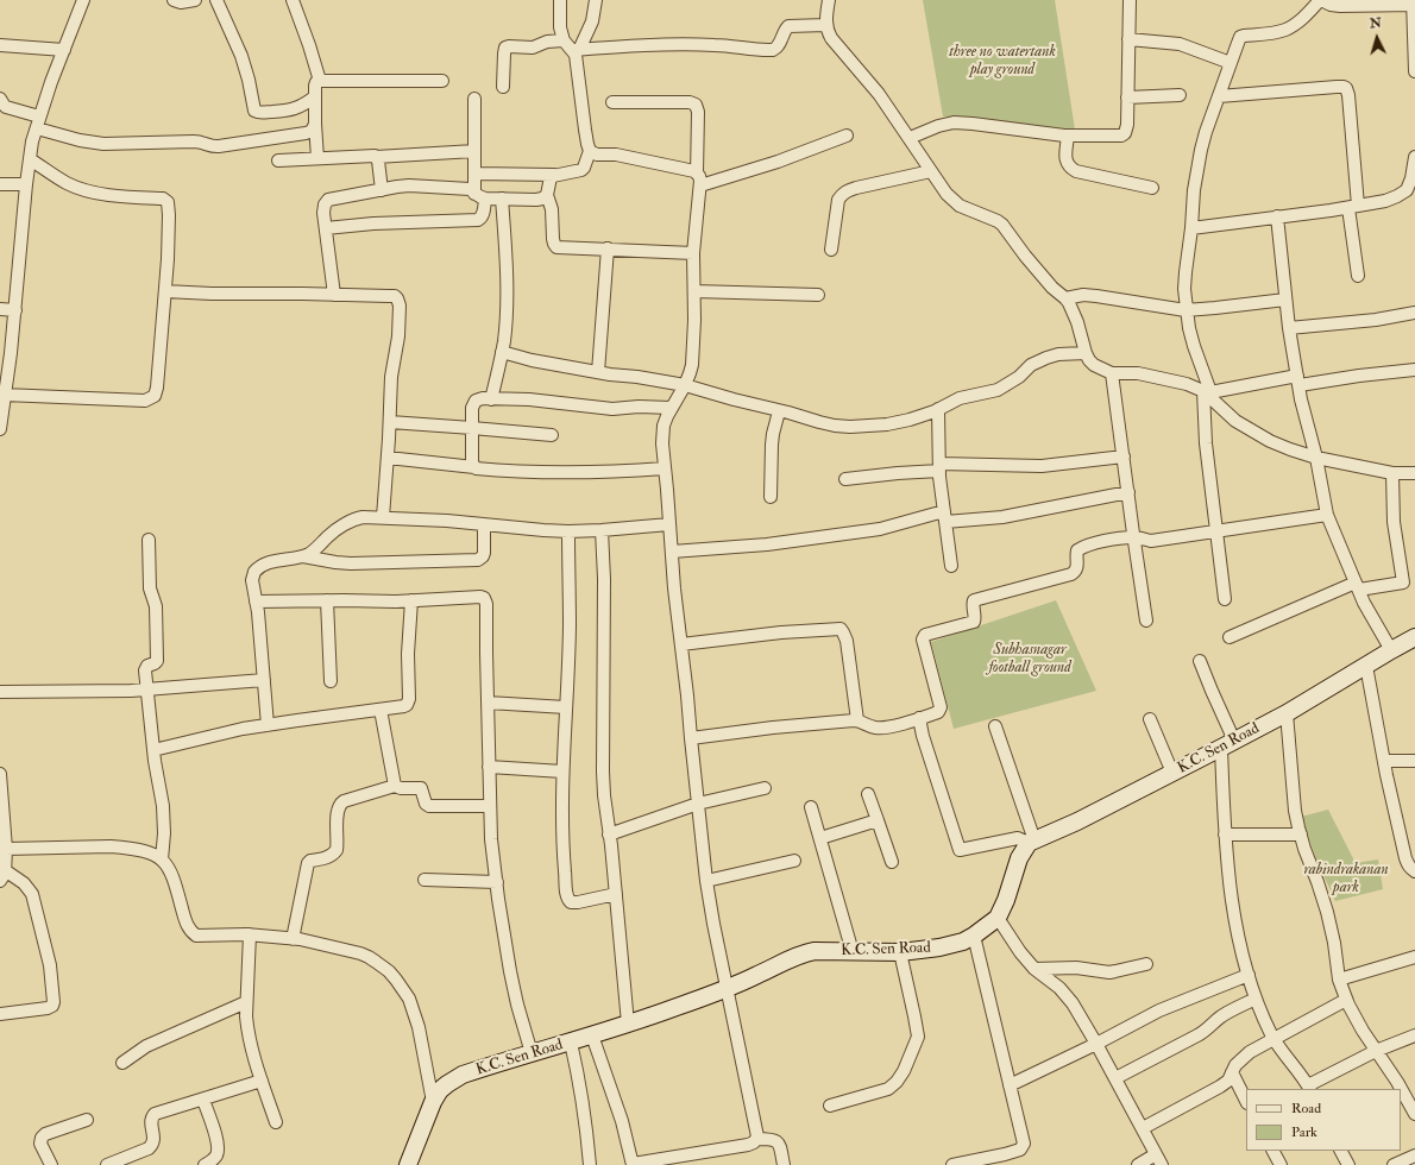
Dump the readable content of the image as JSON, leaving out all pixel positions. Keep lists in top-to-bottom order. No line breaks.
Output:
{"streets":{"street":["K.C. Sen Road"]},"parks":["three no watertank play ground","Subhasnagar football ground","rabindrakanan park"],"legend":["Road","Park"],"north":"top"}
